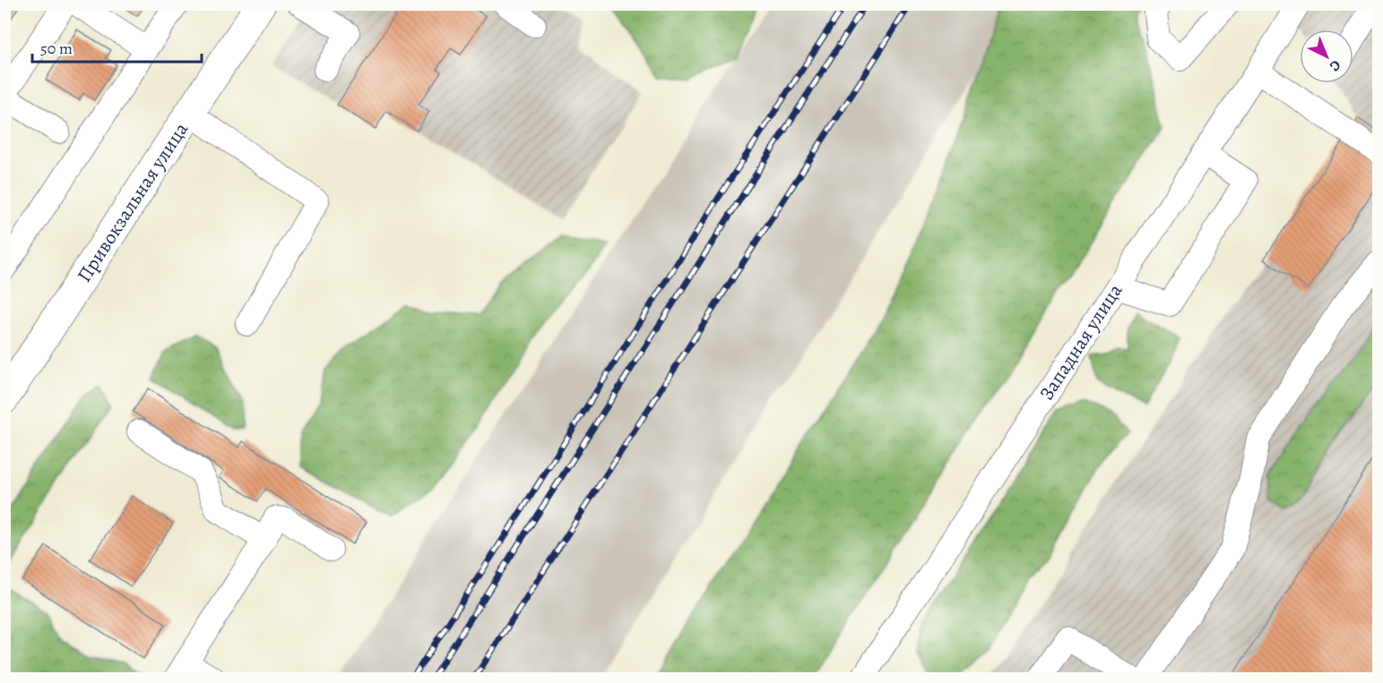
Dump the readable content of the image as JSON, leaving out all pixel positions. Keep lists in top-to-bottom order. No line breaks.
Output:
{"streets":{"main road":["Привокзальная улица"],"street":["Западная улица"]},"scale_bar":"50 m","north":"bottom right"}
